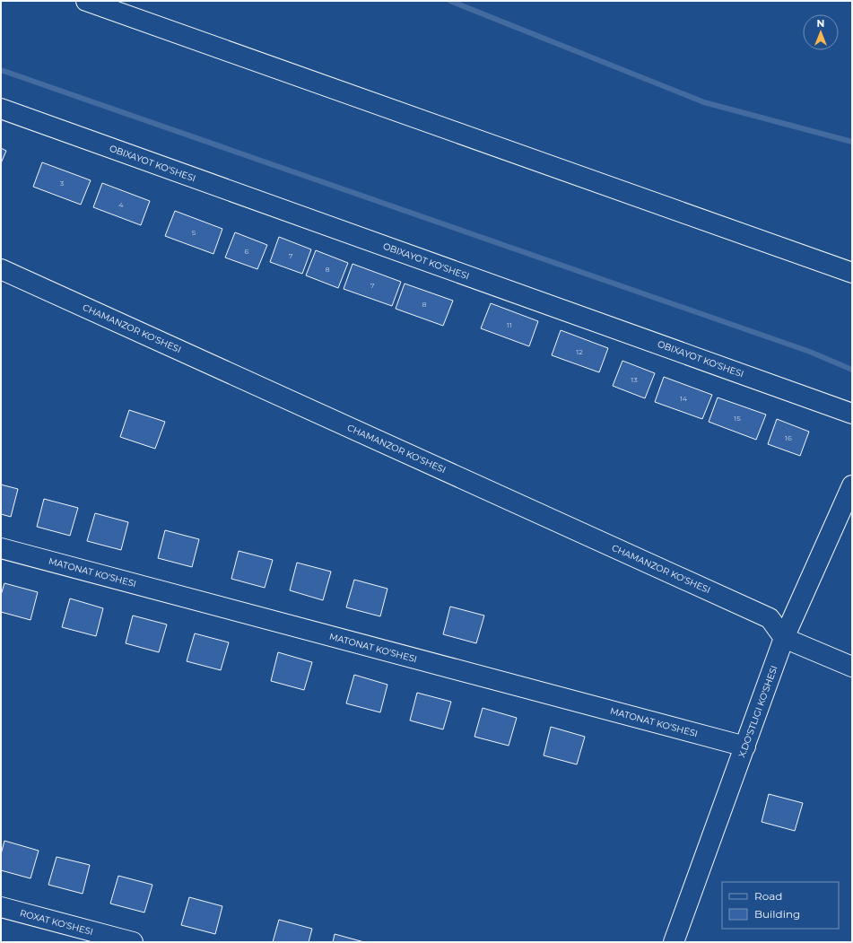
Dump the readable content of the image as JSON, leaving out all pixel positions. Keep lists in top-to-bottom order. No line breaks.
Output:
{"streets":{"main road":["OBIXAYOT KO'SHESI","CHAMANZOR KO'SHESI","MATONAT KO'SHESI","X.DO'STLIGI KO'SHESI","ROXAT KO'SHESI"]},"crossings":[["CHAMANZOR KO'SHESI","X.DO'STLIGI KO'SHESI"],["MATONAT KO'SHESI","X.DO'STLIGI KO'SHESI"]],"house_numbers":["3","4","5","6","7","8","7","8","11","12","13","14","15","16"],"legend":["Road","Building"],"north":"top"}
